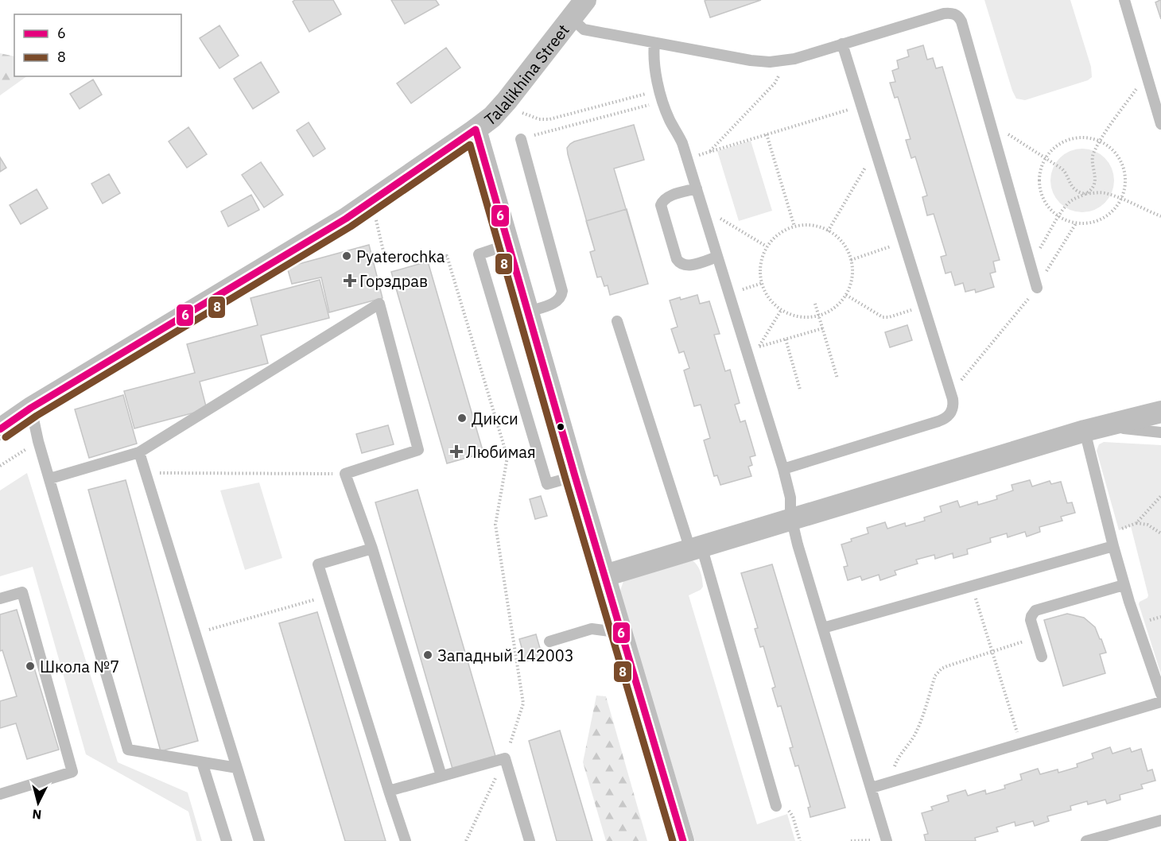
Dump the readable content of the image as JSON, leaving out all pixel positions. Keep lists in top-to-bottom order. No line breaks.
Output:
{"streets":{"street":["Talalikhina Street"]},"places":{"other":["Pyaterochka","Дикси","Западный 142003","Школа №7"],"health":["Горздрав","Любимая"]},"lines":["transit line 6","transit line 8"],"legend":["6","8"],"north":"bottom"}
